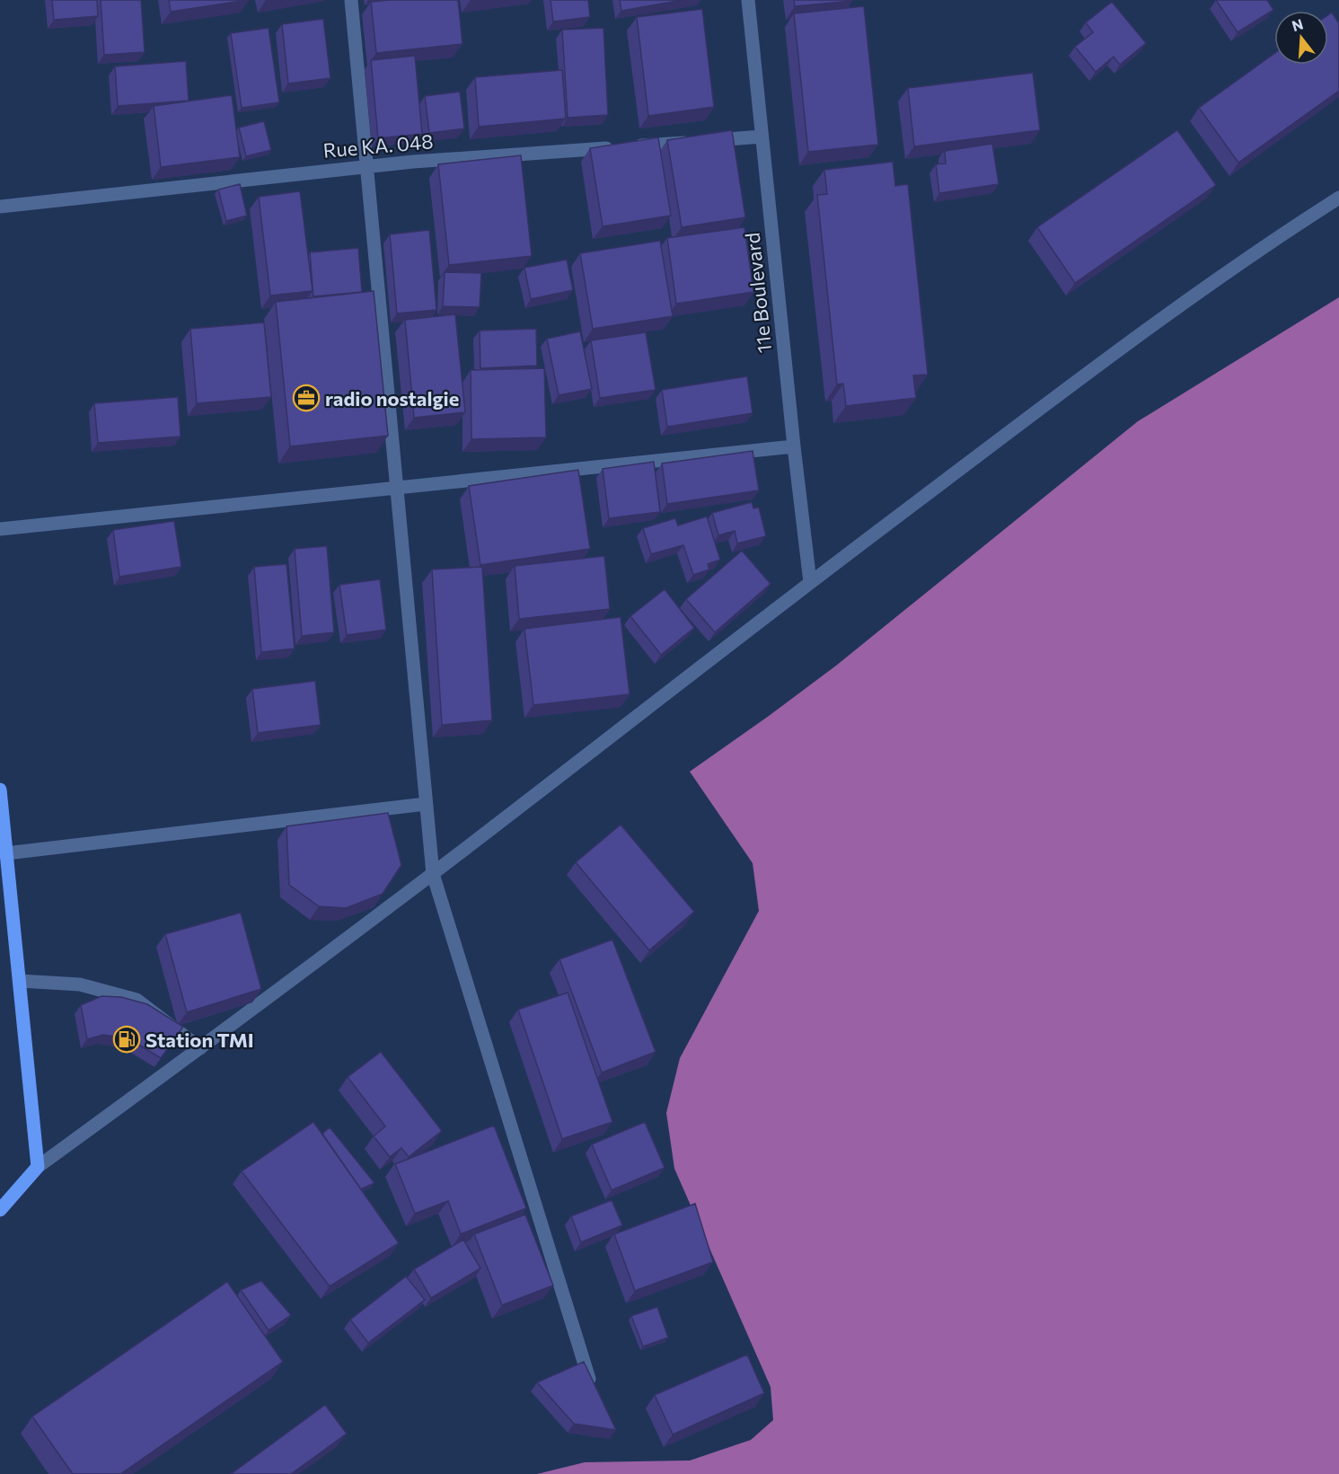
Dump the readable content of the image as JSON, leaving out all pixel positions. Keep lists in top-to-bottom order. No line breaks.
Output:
{"streets":{"street":["Rue KA. 048","11e Boulevard"]},"crossings":[["Rue KA. 048","11e Boulevard"]],"places":{"office":["radio nostalgie"],"fuel station":["Station TMI"]},"north":"top"}
